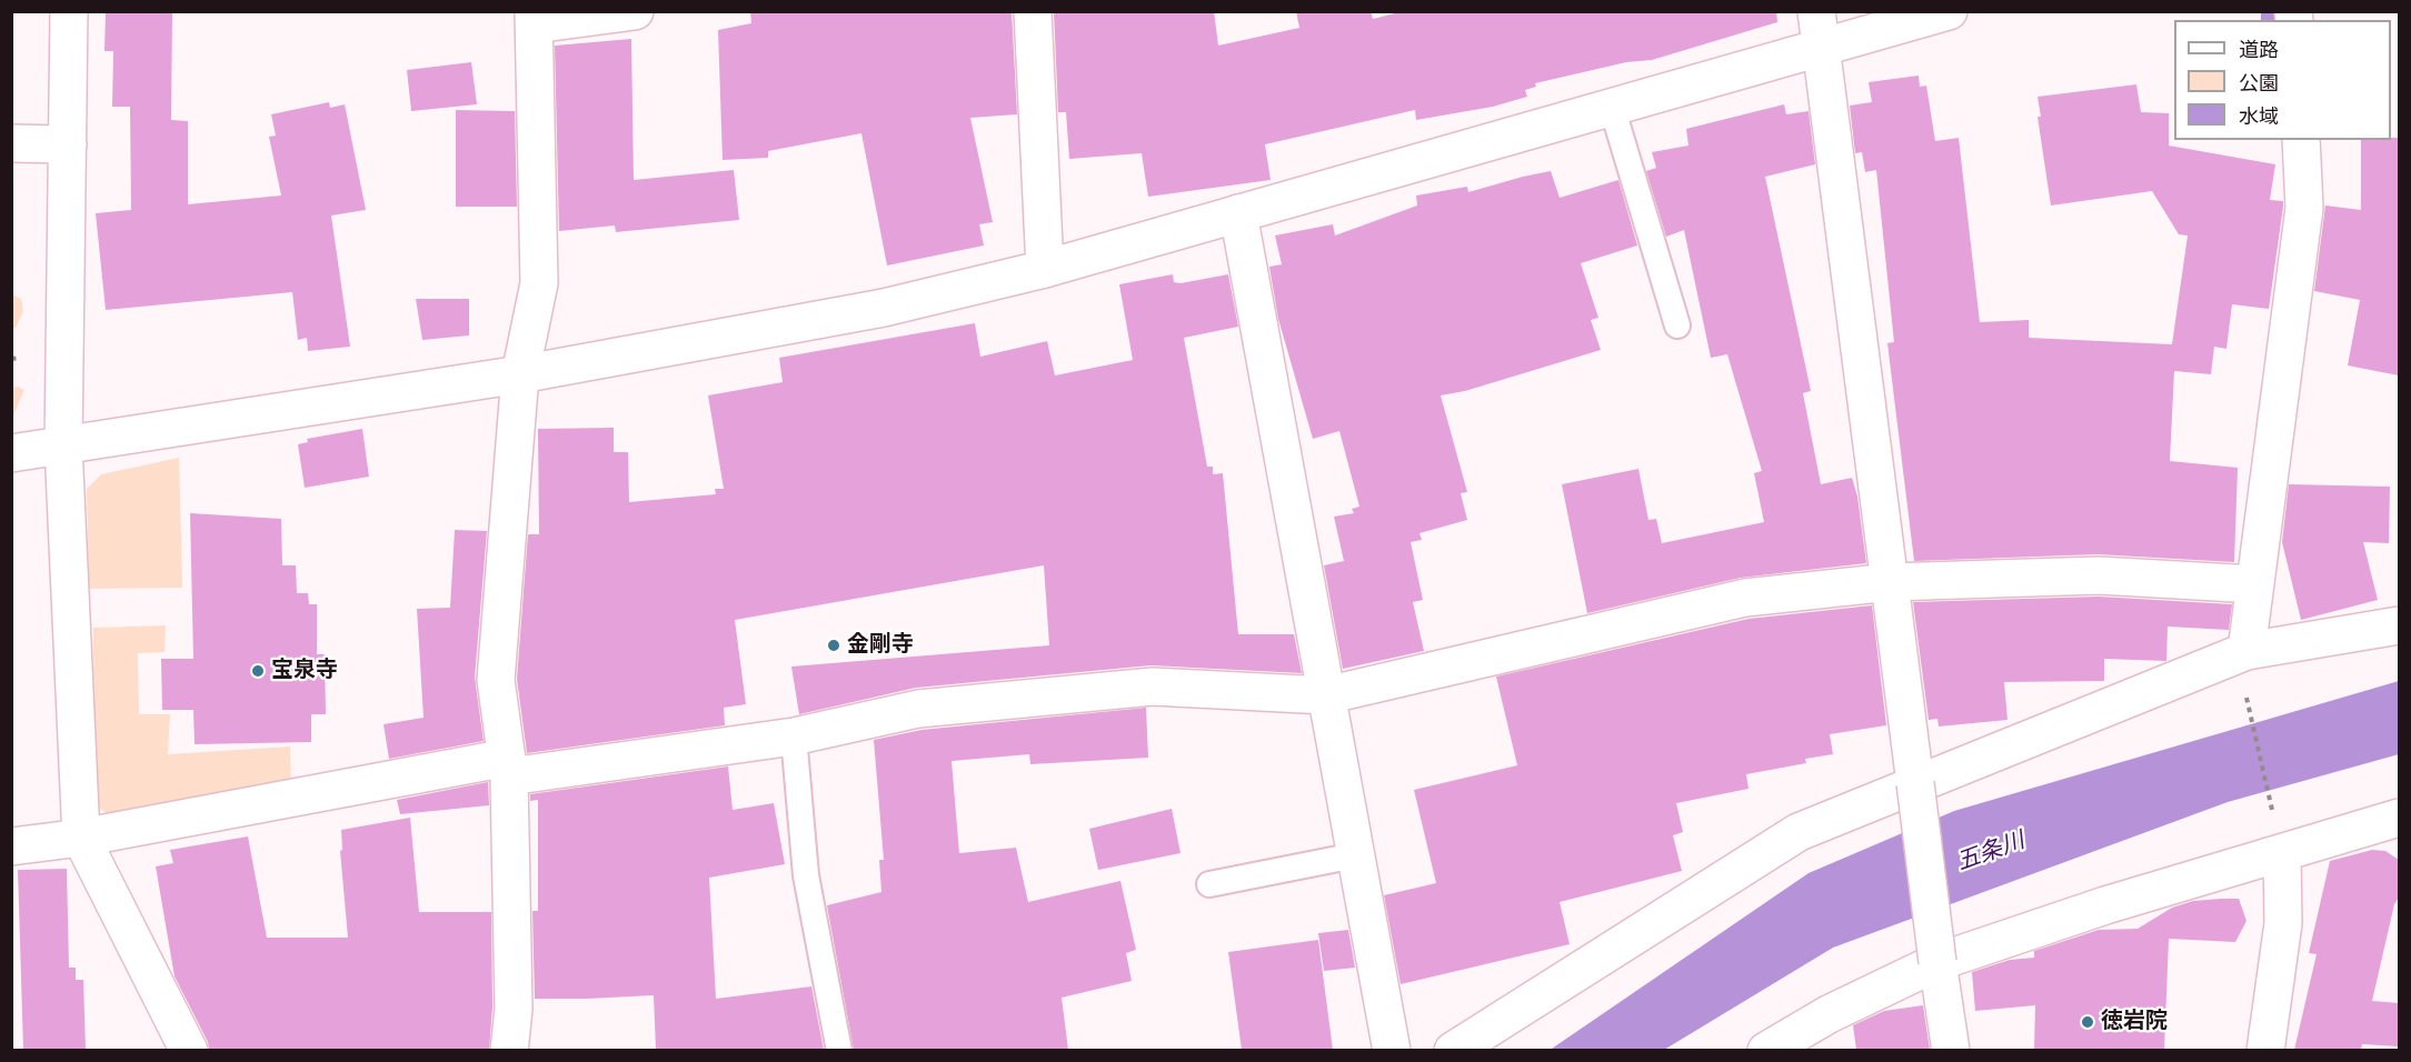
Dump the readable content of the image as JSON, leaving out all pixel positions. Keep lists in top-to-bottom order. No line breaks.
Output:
{"water":["五条川"],"places":["金剛寺","宝泉寺","徳岩院"],"legend":["道路","公園","水域"]}
